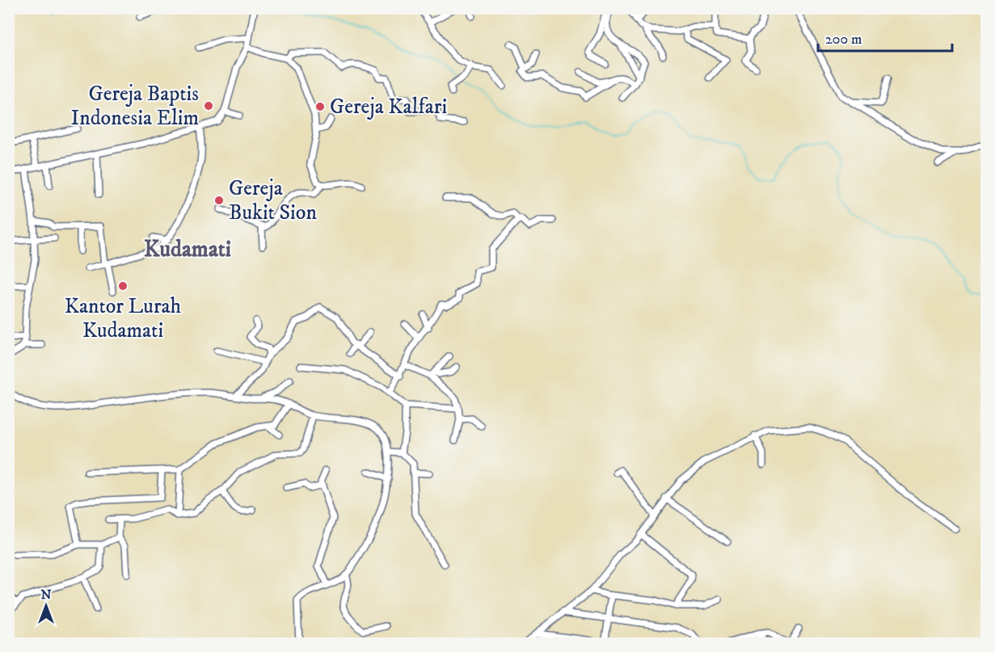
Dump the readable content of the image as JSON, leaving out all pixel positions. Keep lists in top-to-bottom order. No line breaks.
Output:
{"districts":["Kudamati"],"places":["Gereja Baptis Indonesia Elim","Gereja Kalfari","Gereja Bukit Sion","Kantor Lurah Kudamati"],"scale_bar":"200 m","north":"top"}
